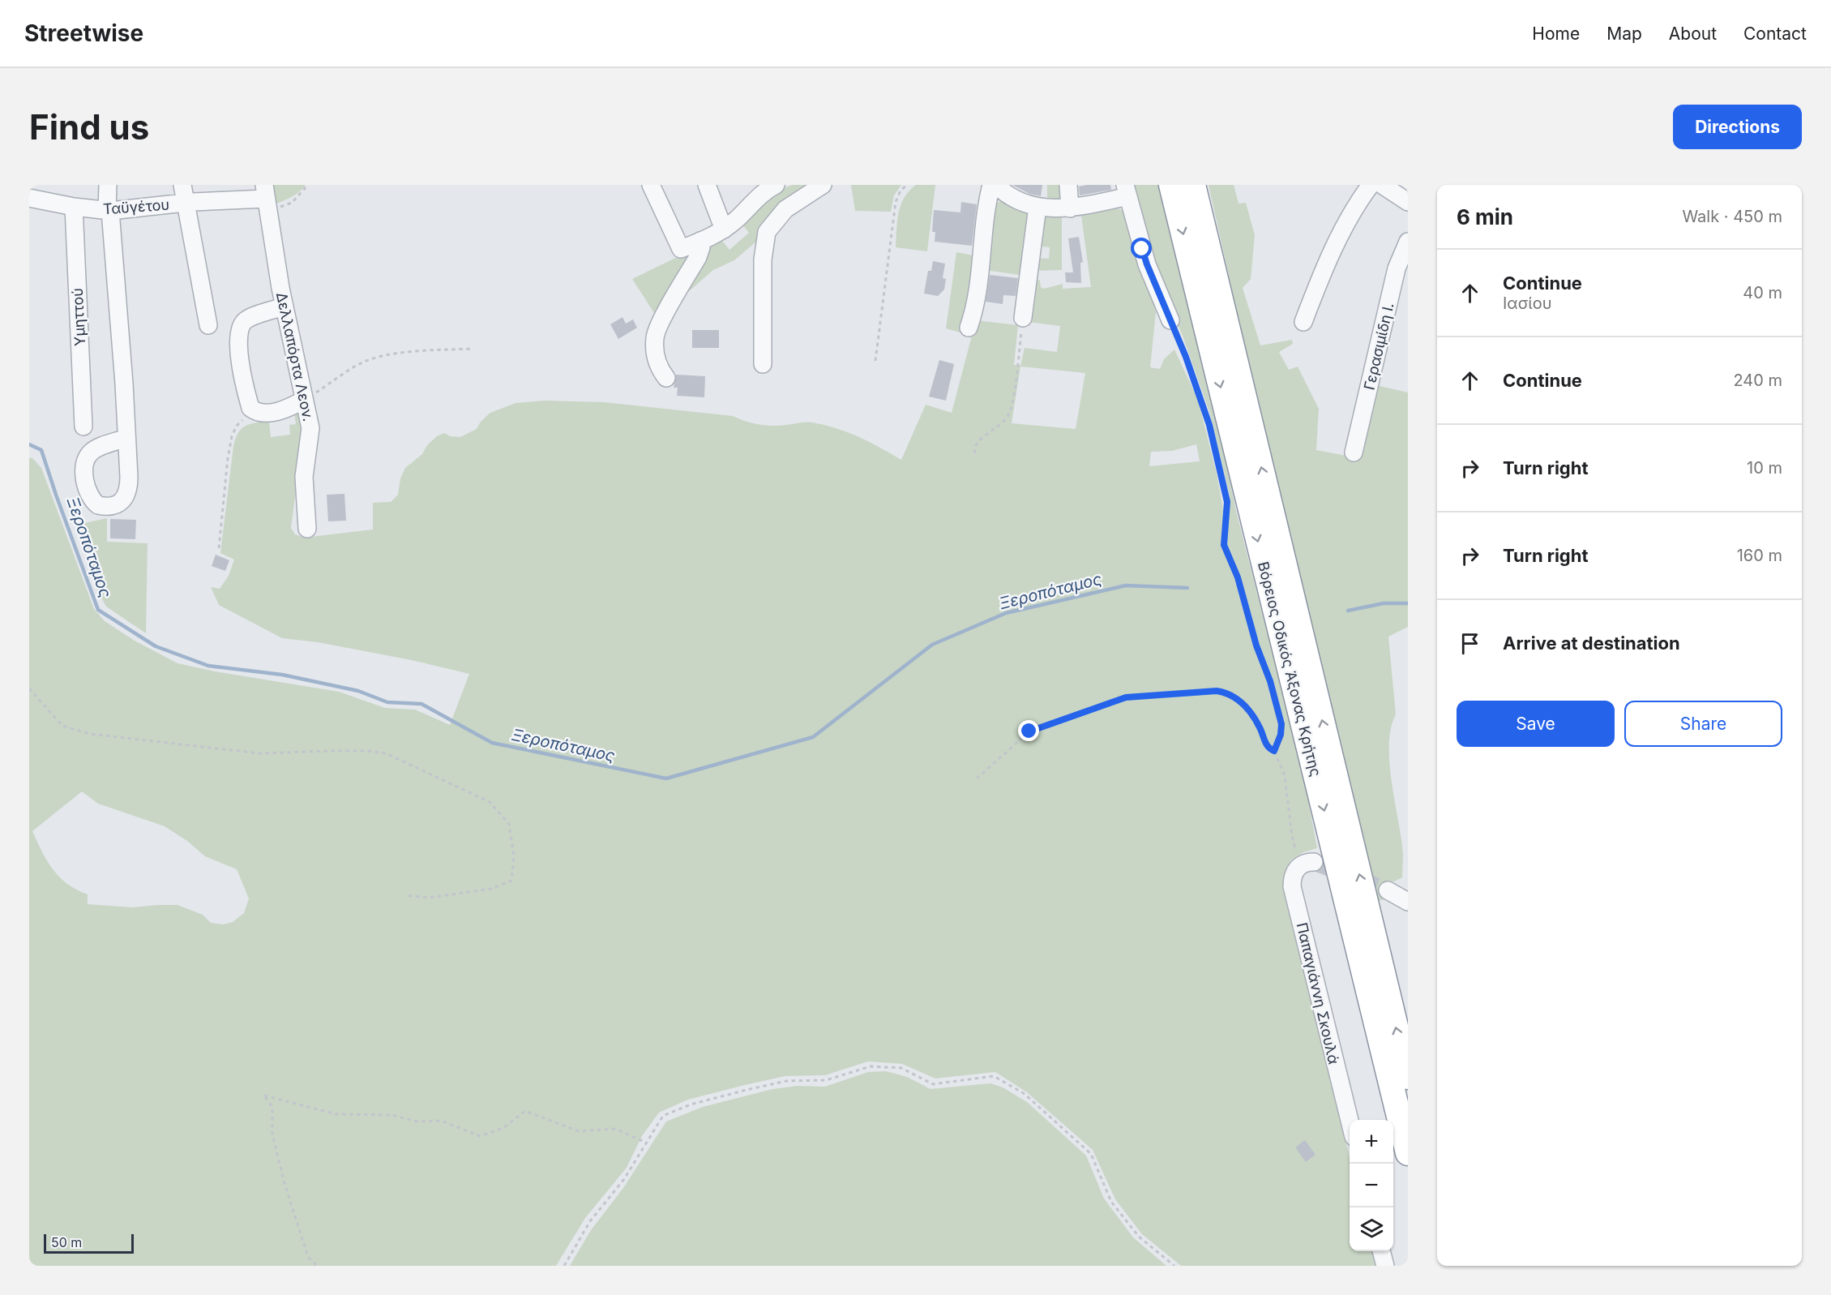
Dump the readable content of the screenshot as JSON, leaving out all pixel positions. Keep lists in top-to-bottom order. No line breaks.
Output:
{"streets":{"highway":["Βόρειος Οδικός Άξονας Κρήτης"],"street":["Ταϋγέτου","Υμηττού","Γερασιμίδη Ι.","Δελλαπόρτα Λεον.","Παπαγιάννη Σκουλά"]},"crossings":[["Ταϋγέτου","Υμηττού"],["Ταϋγέτου","Δελλαπόρτα Λεον."]],"water":["Ξεροπόταμος"],"scale_bar":"50 m","page":{"header":"Streetwise","nav":["Home","Map","About","Contact"],"buttons":["Directions",["Save","Share"]],"title":"Find us","heading":["6 min","Walk · 450 m"],"list":[["Continue","Ιασίου","40 m"],["Continue","240 m"],["Turn right","10 m"],["Turn right","160 m"],"Arrive at destination"],"map_buttons":["+","−"],"scale":"50 m"}}
